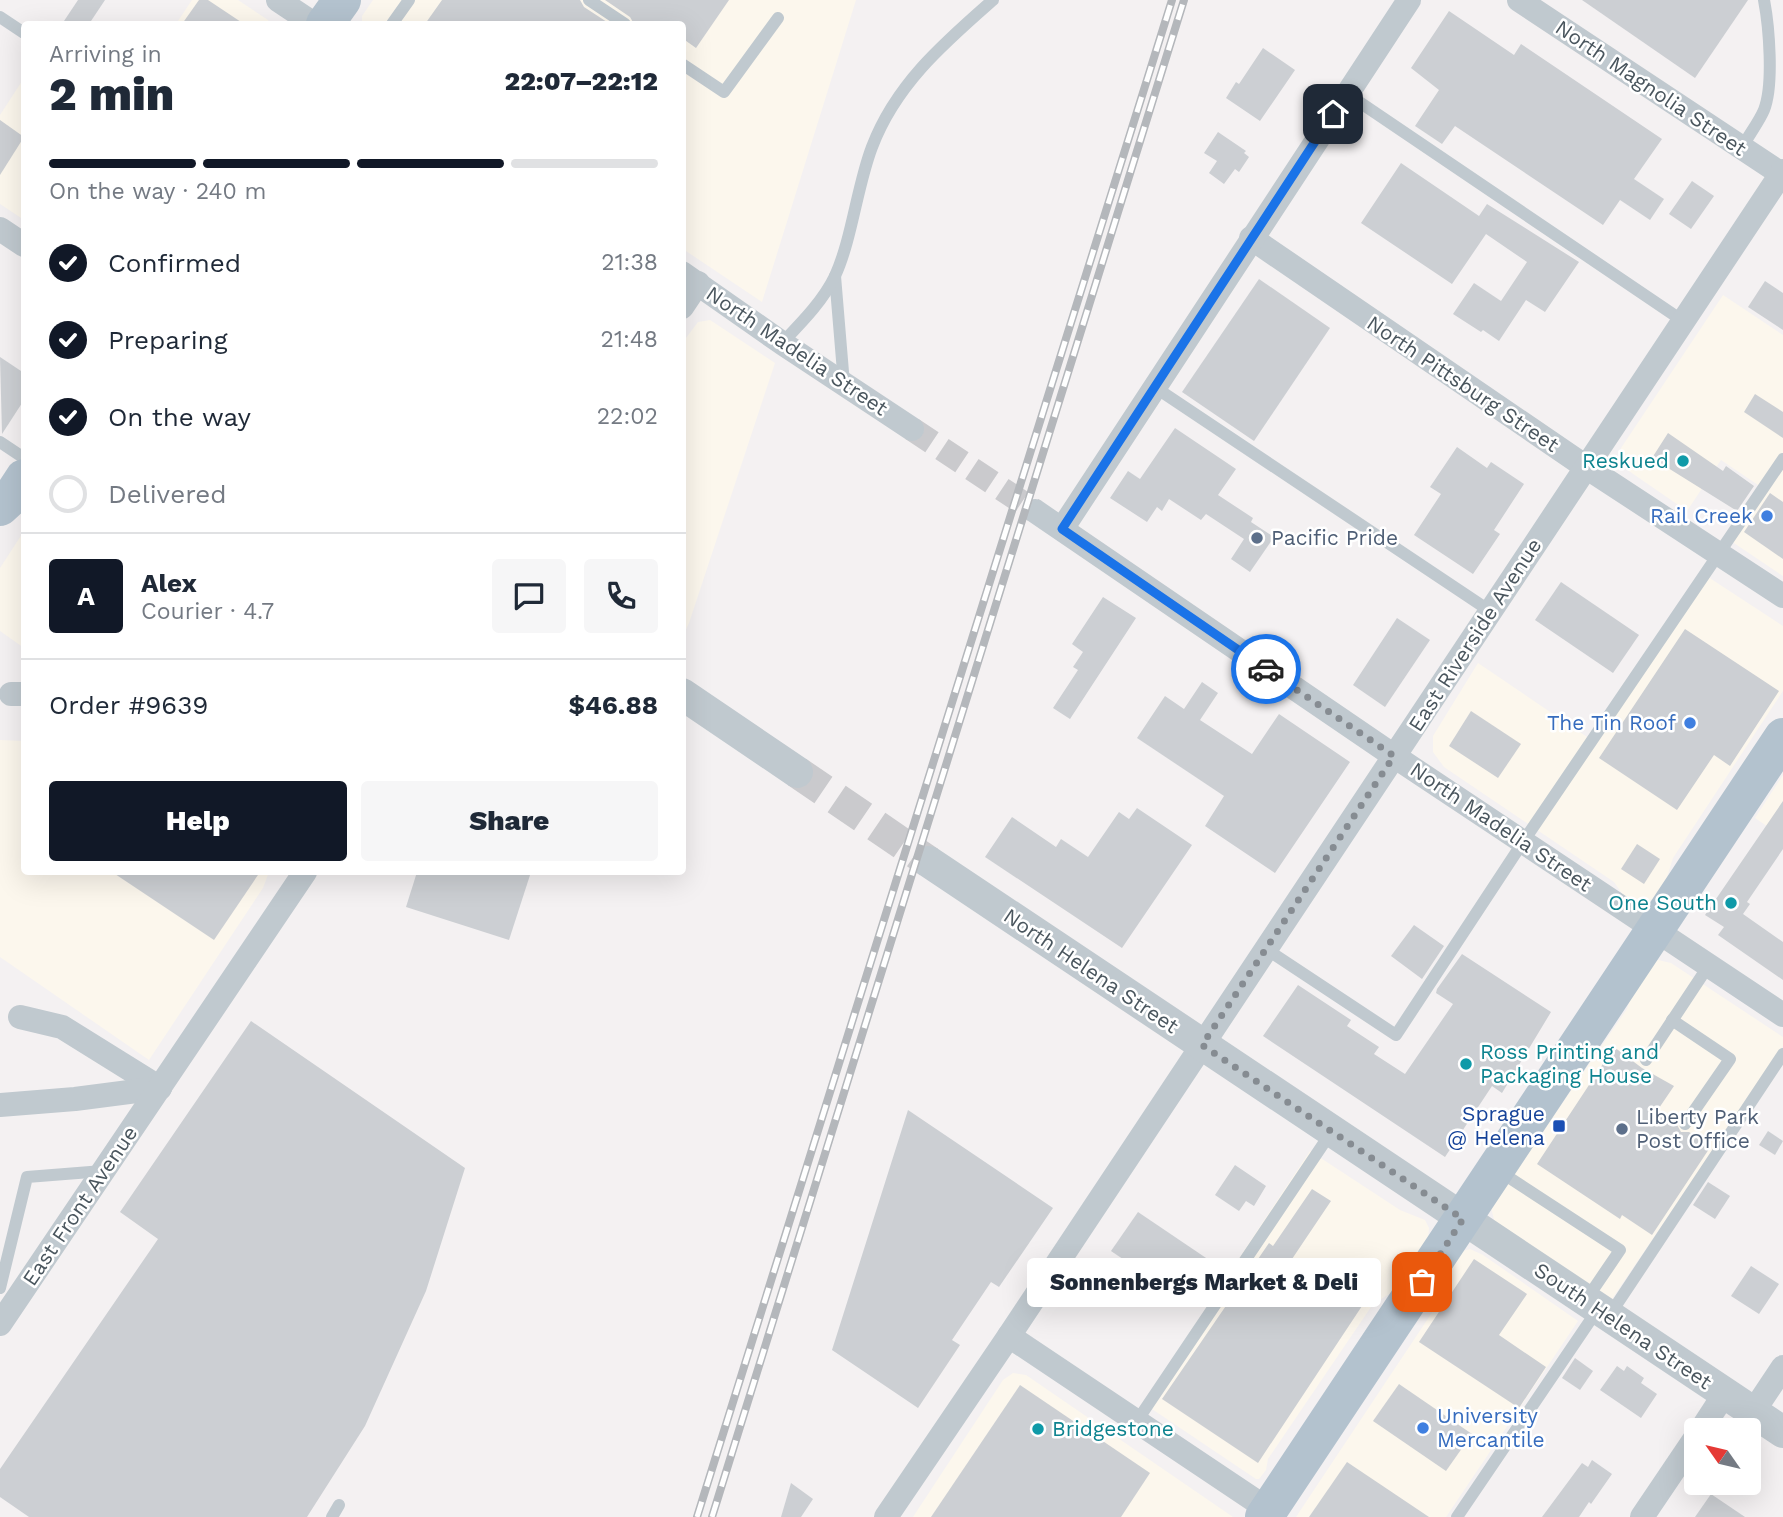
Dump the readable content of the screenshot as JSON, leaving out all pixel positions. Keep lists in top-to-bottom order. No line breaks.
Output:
{"streets":{"street":["North Magnolia Street","North Madelia Street","North Pittsburg Street","East Riverside Avenue","North Helena Street","East Front Avenue","South Helena Street"]},"crossings":[["North Magnolia Street","East Riverside Avenue"],["North Madelia Street","East Riverside Avenue"],["North Pittsburg Street","East Riverside Avenue"],["East Riverside Avenue","North Helena Street"],["North Helena Street","South Helena Street"]],"places":{"other":["Reskued","Rail Creek","Pacific Pride","The Tin Roof","One South","Ross Printing and Packaging House","Liberty Park Post Office","Sonnenbergs Market & Deli","University Mercantile","Bridgestone"],"transit":["Sprague @ Helena"]},"north":"top left","page":{"heading":["2 min","Arriving in","22:07–22:12"],"panel":["Alex","Courier · 4.7","Order #9639","$46.88"],"bar":"On the way · 240 m","list":[["Confirmed","21:38"],["Preparing","21:48"],["On the way","22:02"],"Delivered"],"round":"A","buttons":["Help","Share"],"bubble":"Sonnenbergs Market & Deli"}}
